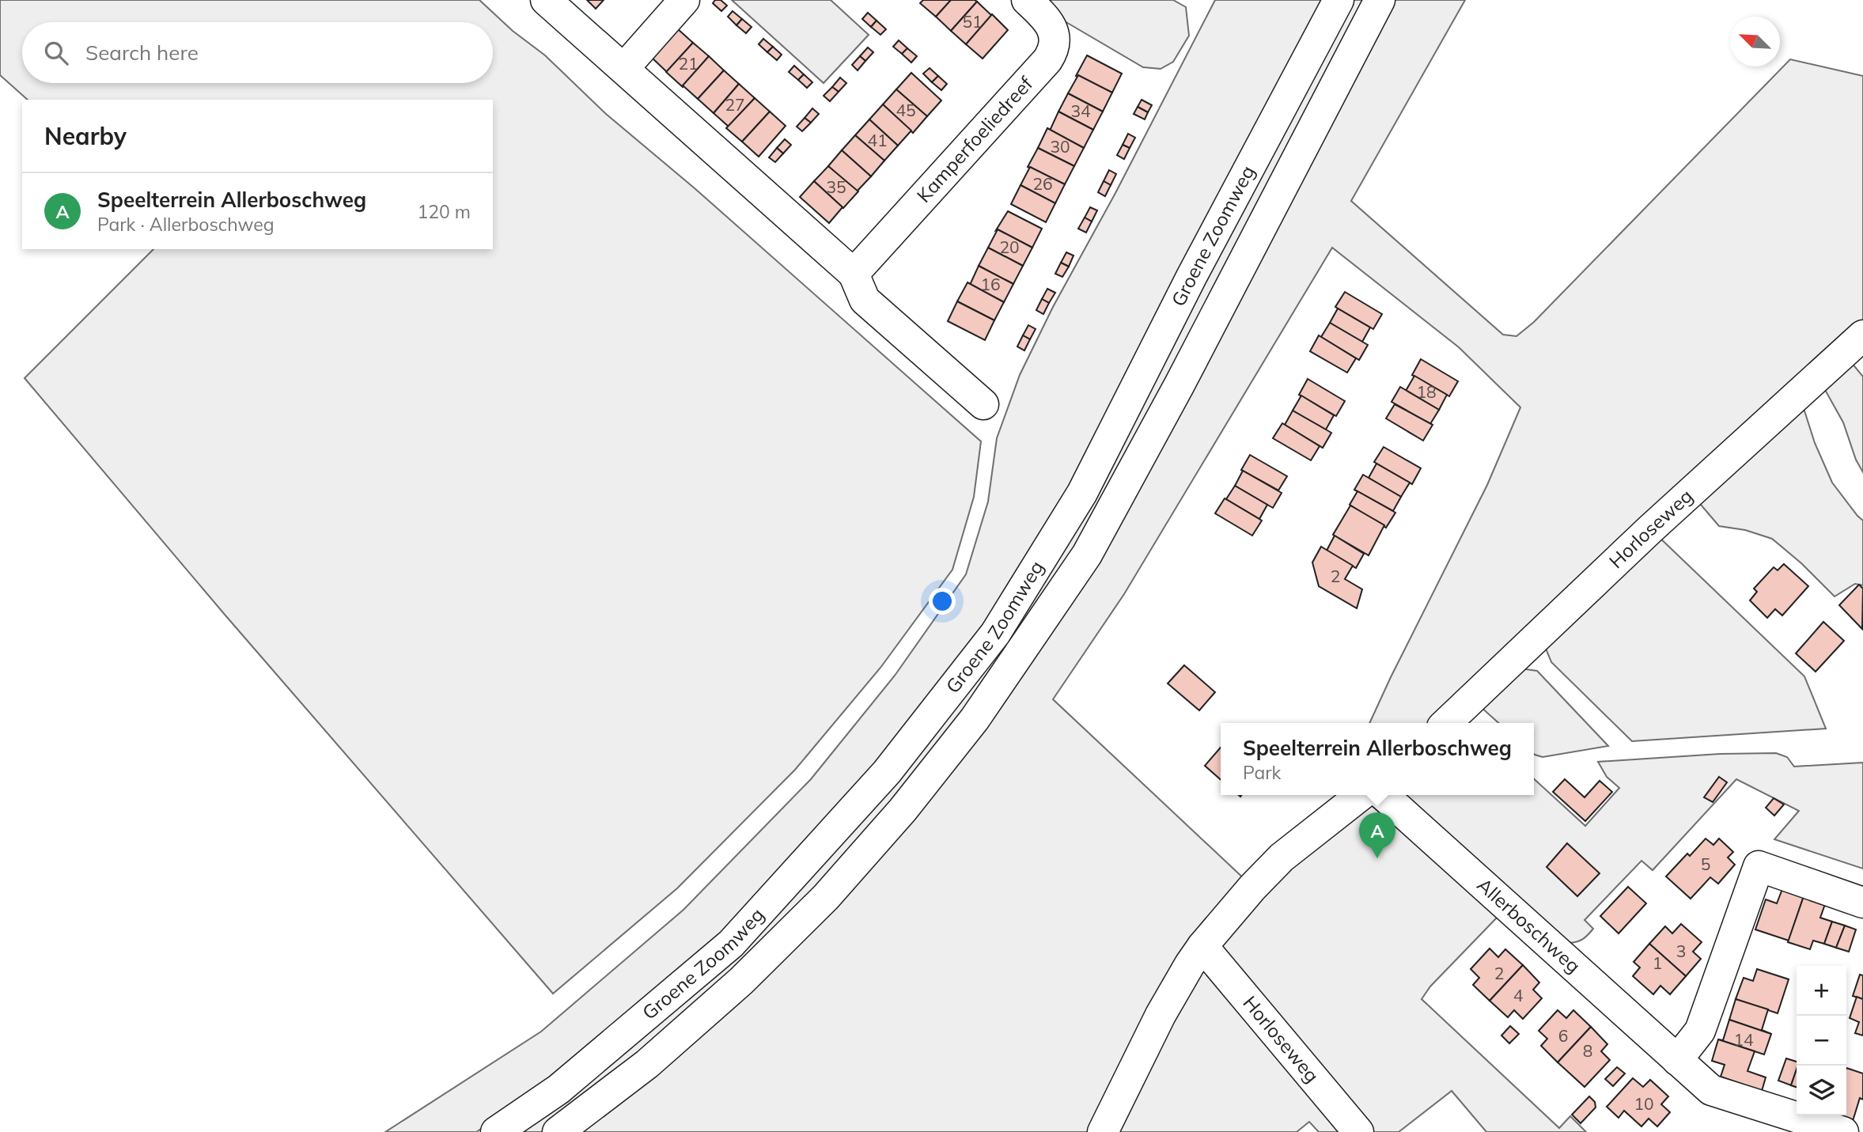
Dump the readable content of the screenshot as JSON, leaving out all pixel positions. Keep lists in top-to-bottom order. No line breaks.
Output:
{"streets":{"street":["Kamperfoeliedreef","Groene Zoomweg","Horloseweg","Allerboschweg"]},"house_numbers":["51","21","27","45","34","41","30","26","35","20","16","18","2","5","3","1","2","4","6","14","8","10"],"north":"top left","page":{"search":"Search here","heading":"Nearby","list":[{"mark":"A","name":"Speelterrein Allerboschweg","note":"Park · Allerboschweg","value":"120 m"}],"popup":["Speelterrein Allerboschweg","Park"],"pins":"A","map_buttons":["+","−"]}}
